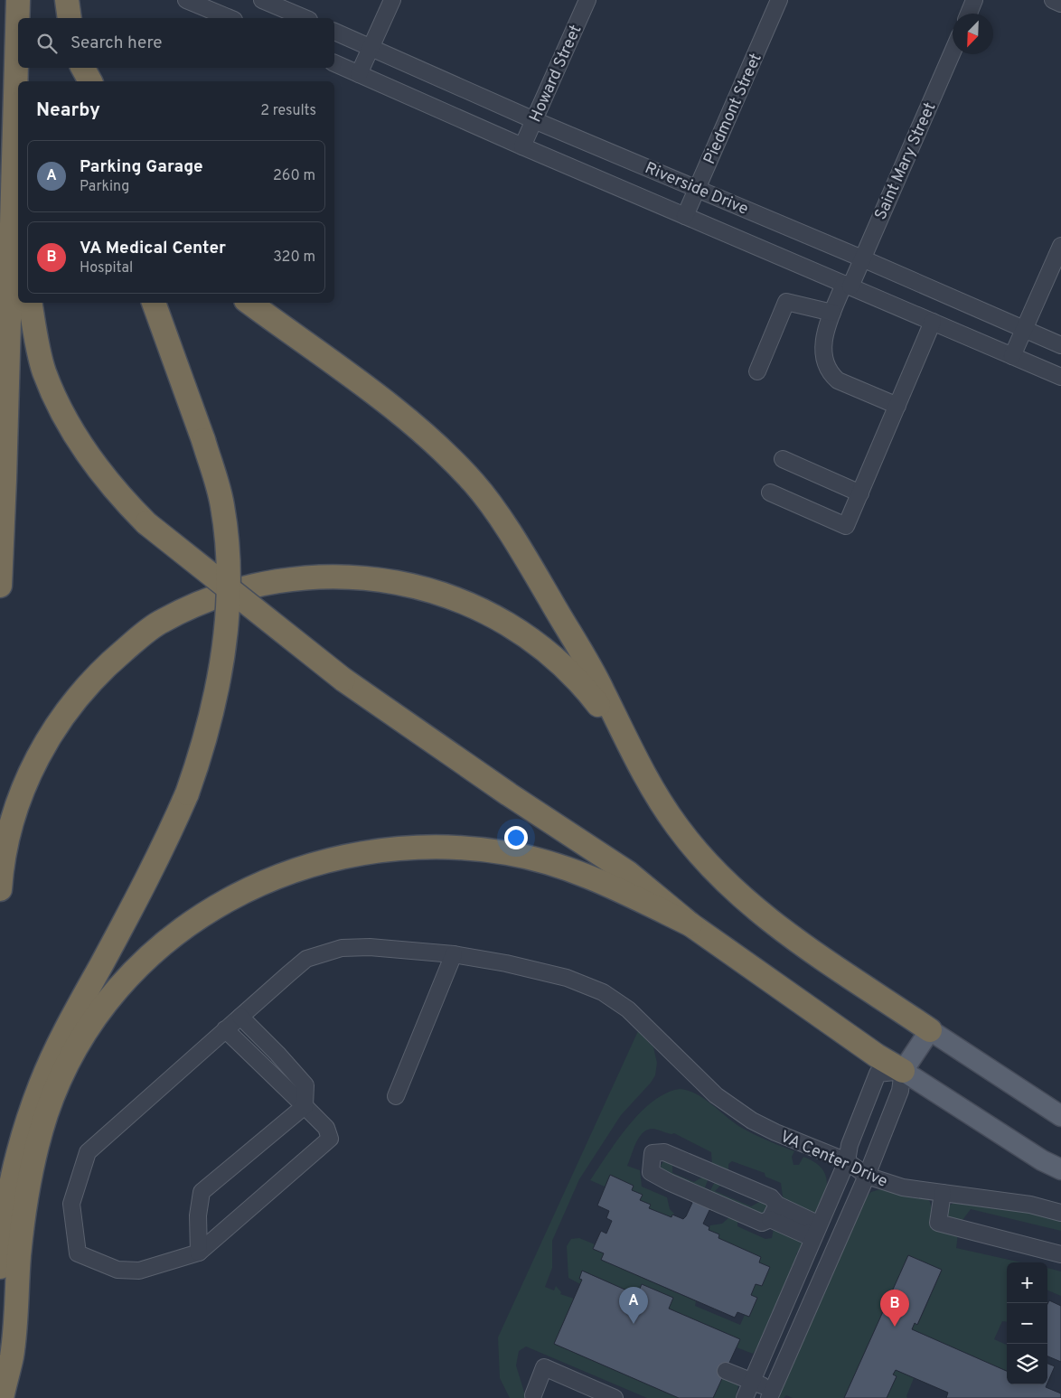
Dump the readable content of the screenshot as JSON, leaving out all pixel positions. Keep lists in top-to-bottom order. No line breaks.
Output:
{"streets":{"street":["Howard Street","Piedmont Street","Saint Mary Street","Riverside Drive","VA Center Drive"]},"crossings":[["Howard Street","Riverside Drive"],["Piedmont Street","Riverside Drive"],["Saint Mary Street","Riverside Drive"]],"north":"bottom left","page":{"search":"Search here","heading":["Nearby","2 results"],"list":[{"mark":"A","name":"Parking Garage","note":"Parking","value":"260 m"},{"mark":"B","name":"VA Medical Center","note":"Hospital","value":"320 m"}],"map_buttons":["+","−"],"pins":["A","B"]}}
